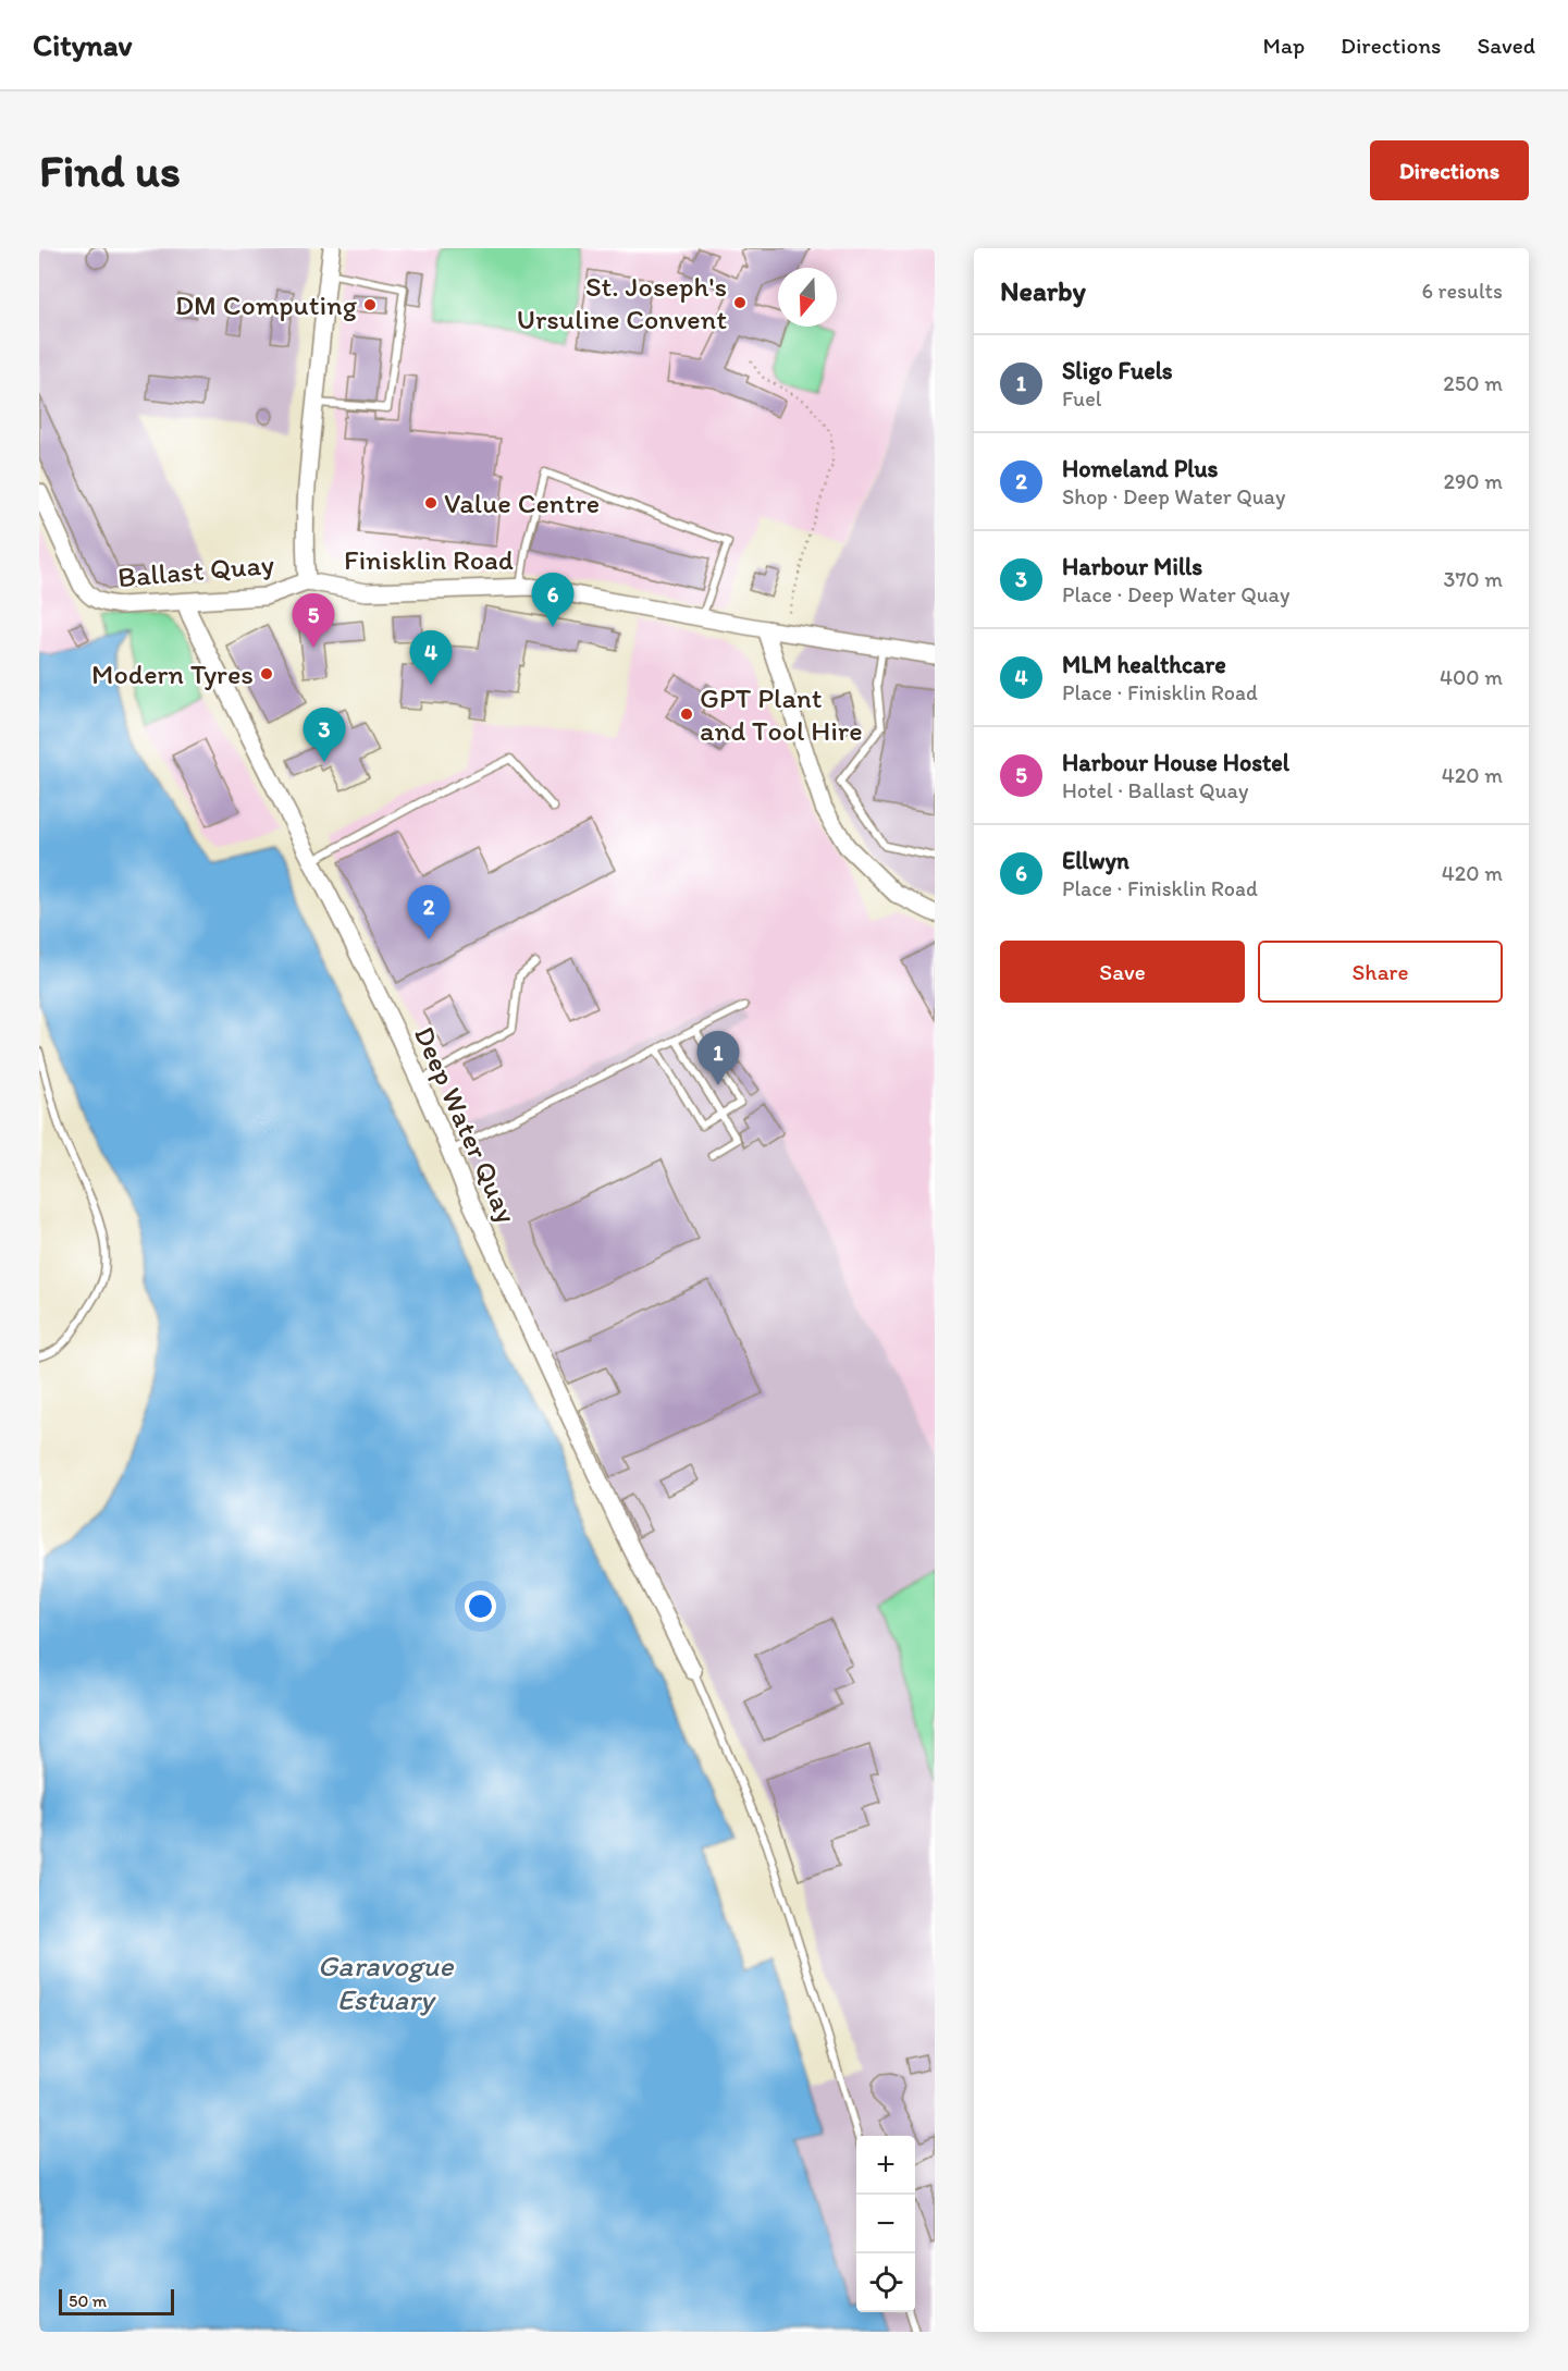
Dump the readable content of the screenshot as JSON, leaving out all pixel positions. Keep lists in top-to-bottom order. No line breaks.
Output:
{"streets":{"street":["Finisklin Road","Ballast Quay","Deep Water Quay"]},"crossings":[["Finisklin Road","Ballast Quay"],["Ballast Quay","Deep Water Quay"]],"water":["Garavogue Estuary"],"places":["St. Joseph's Ursuline Convent","DM Computing","Value Centre","Modern Tyres","GPT Plant and Tool Hire"],"scale_bar":"50 m","north":"bottom","page":{"header":"Citynav","nav":["Map","Directions","Saved"],"buttons":["Directions",["Save","Share"]],"title":"Find us","heading":["Nearby","6 results"],"list":[{"mark":"1","name":"Sligo Fuels","note":"Fuel","value":"250 m"},{"mark":"2","name":"Homeland Plus","note":"Shop · Deep Water Quay","value":"290 m"},{"mark":"3","name":"Harbour Mills","note":"Place · Deep Water Quay","value":"370 m"},{"mark":"4","name":"MLM healthcare","note":"Place · Finisklin Road","value":"400 m"},{"mark":"5","name":"Harbour House Hostel","note":"Hotel · Ballast Quay","value":"420 m"},{"mark":"6","name":"Ellwyn","note":"Place · Finisklin Road","value":"420 m"}],"pins":["6","5","4","3","2","1"],"map_buttons":["+","−"],"scale":"50 m"}}
